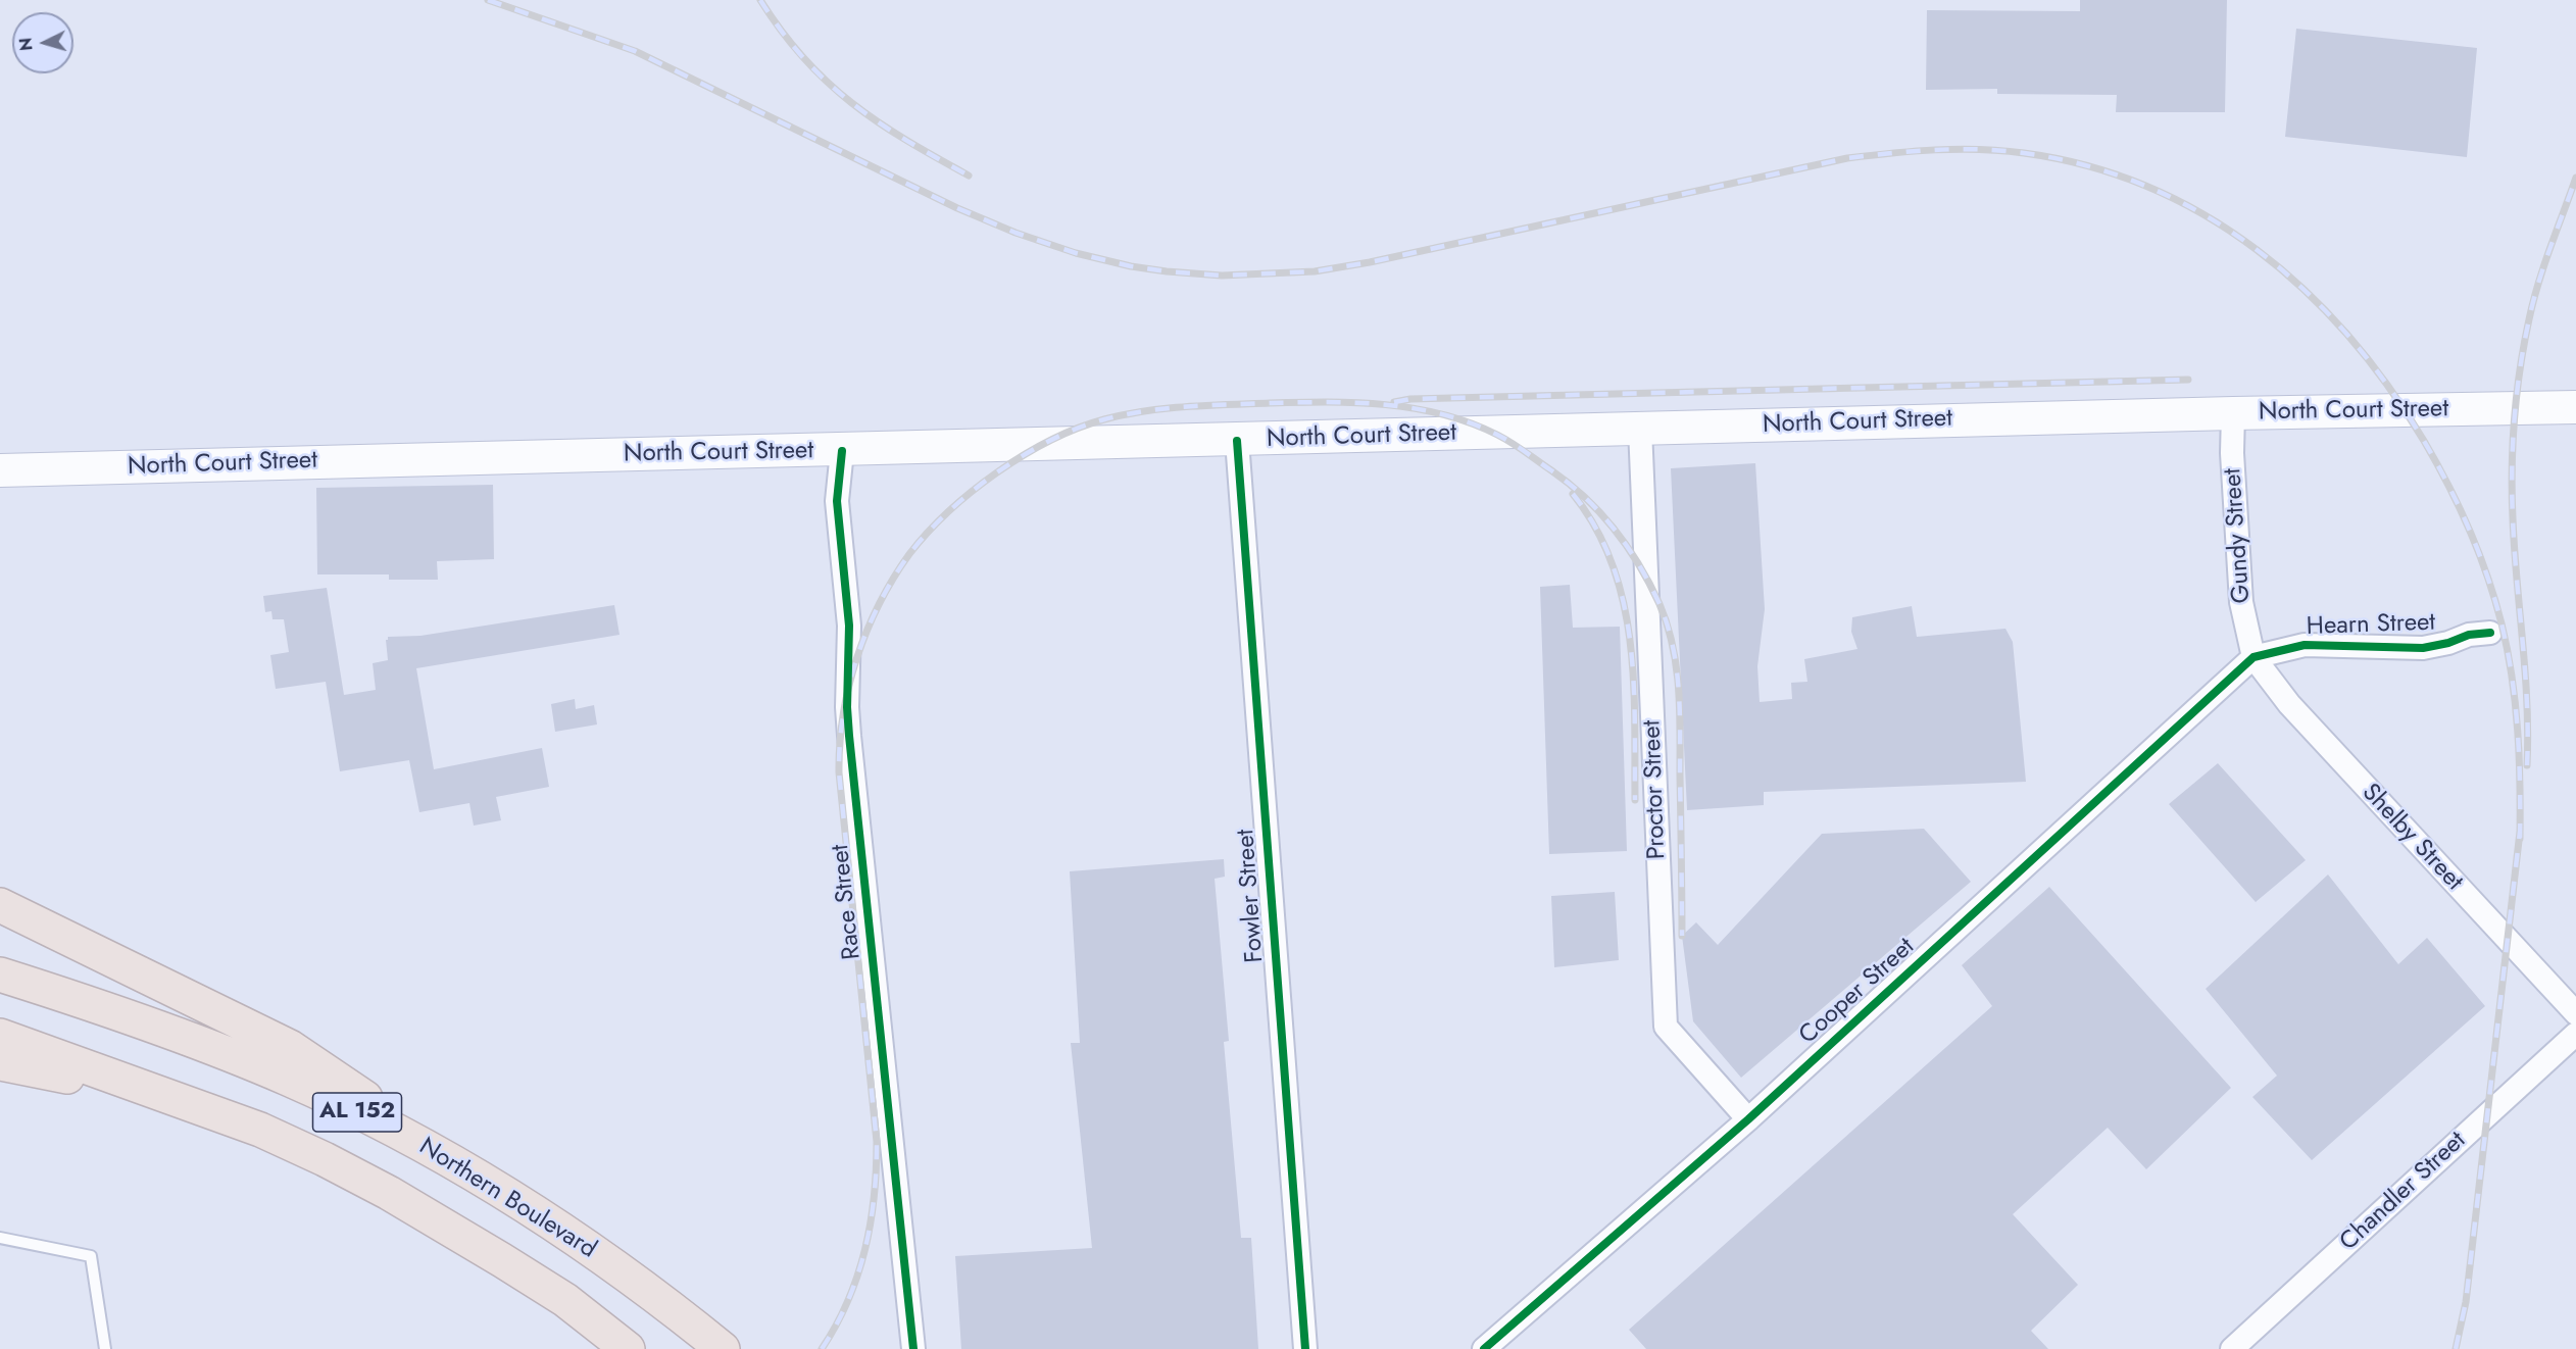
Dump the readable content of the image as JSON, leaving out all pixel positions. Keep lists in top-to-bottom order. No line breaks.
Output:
{"streets":{"highway":["AL 152","Northern Boulevard"],"main road":["North Court Street"],"street":["Gundy Street","Hearn Street","Proctor Street","Shelby Street","Fowler Street","Race Street","Cooper Street","Chandler Street"]},"crossings":[["North Court Street","Gundy Street"],["North Court Street","Proctor Street"],["North Court Street","Fowler Street"],["North Court Street","Race Street"],["Gundy Street","Hearn Street"],["Gundy Street","Shelby Street"],["Gundy Street","Cooper Street"],["Hearn Street","Shelby Street"],["Hearn Street","Cooper Street"],["Proctor Street","Cooper Street"],["Shelby Street","Cooper Street"]],"north":"left"}
